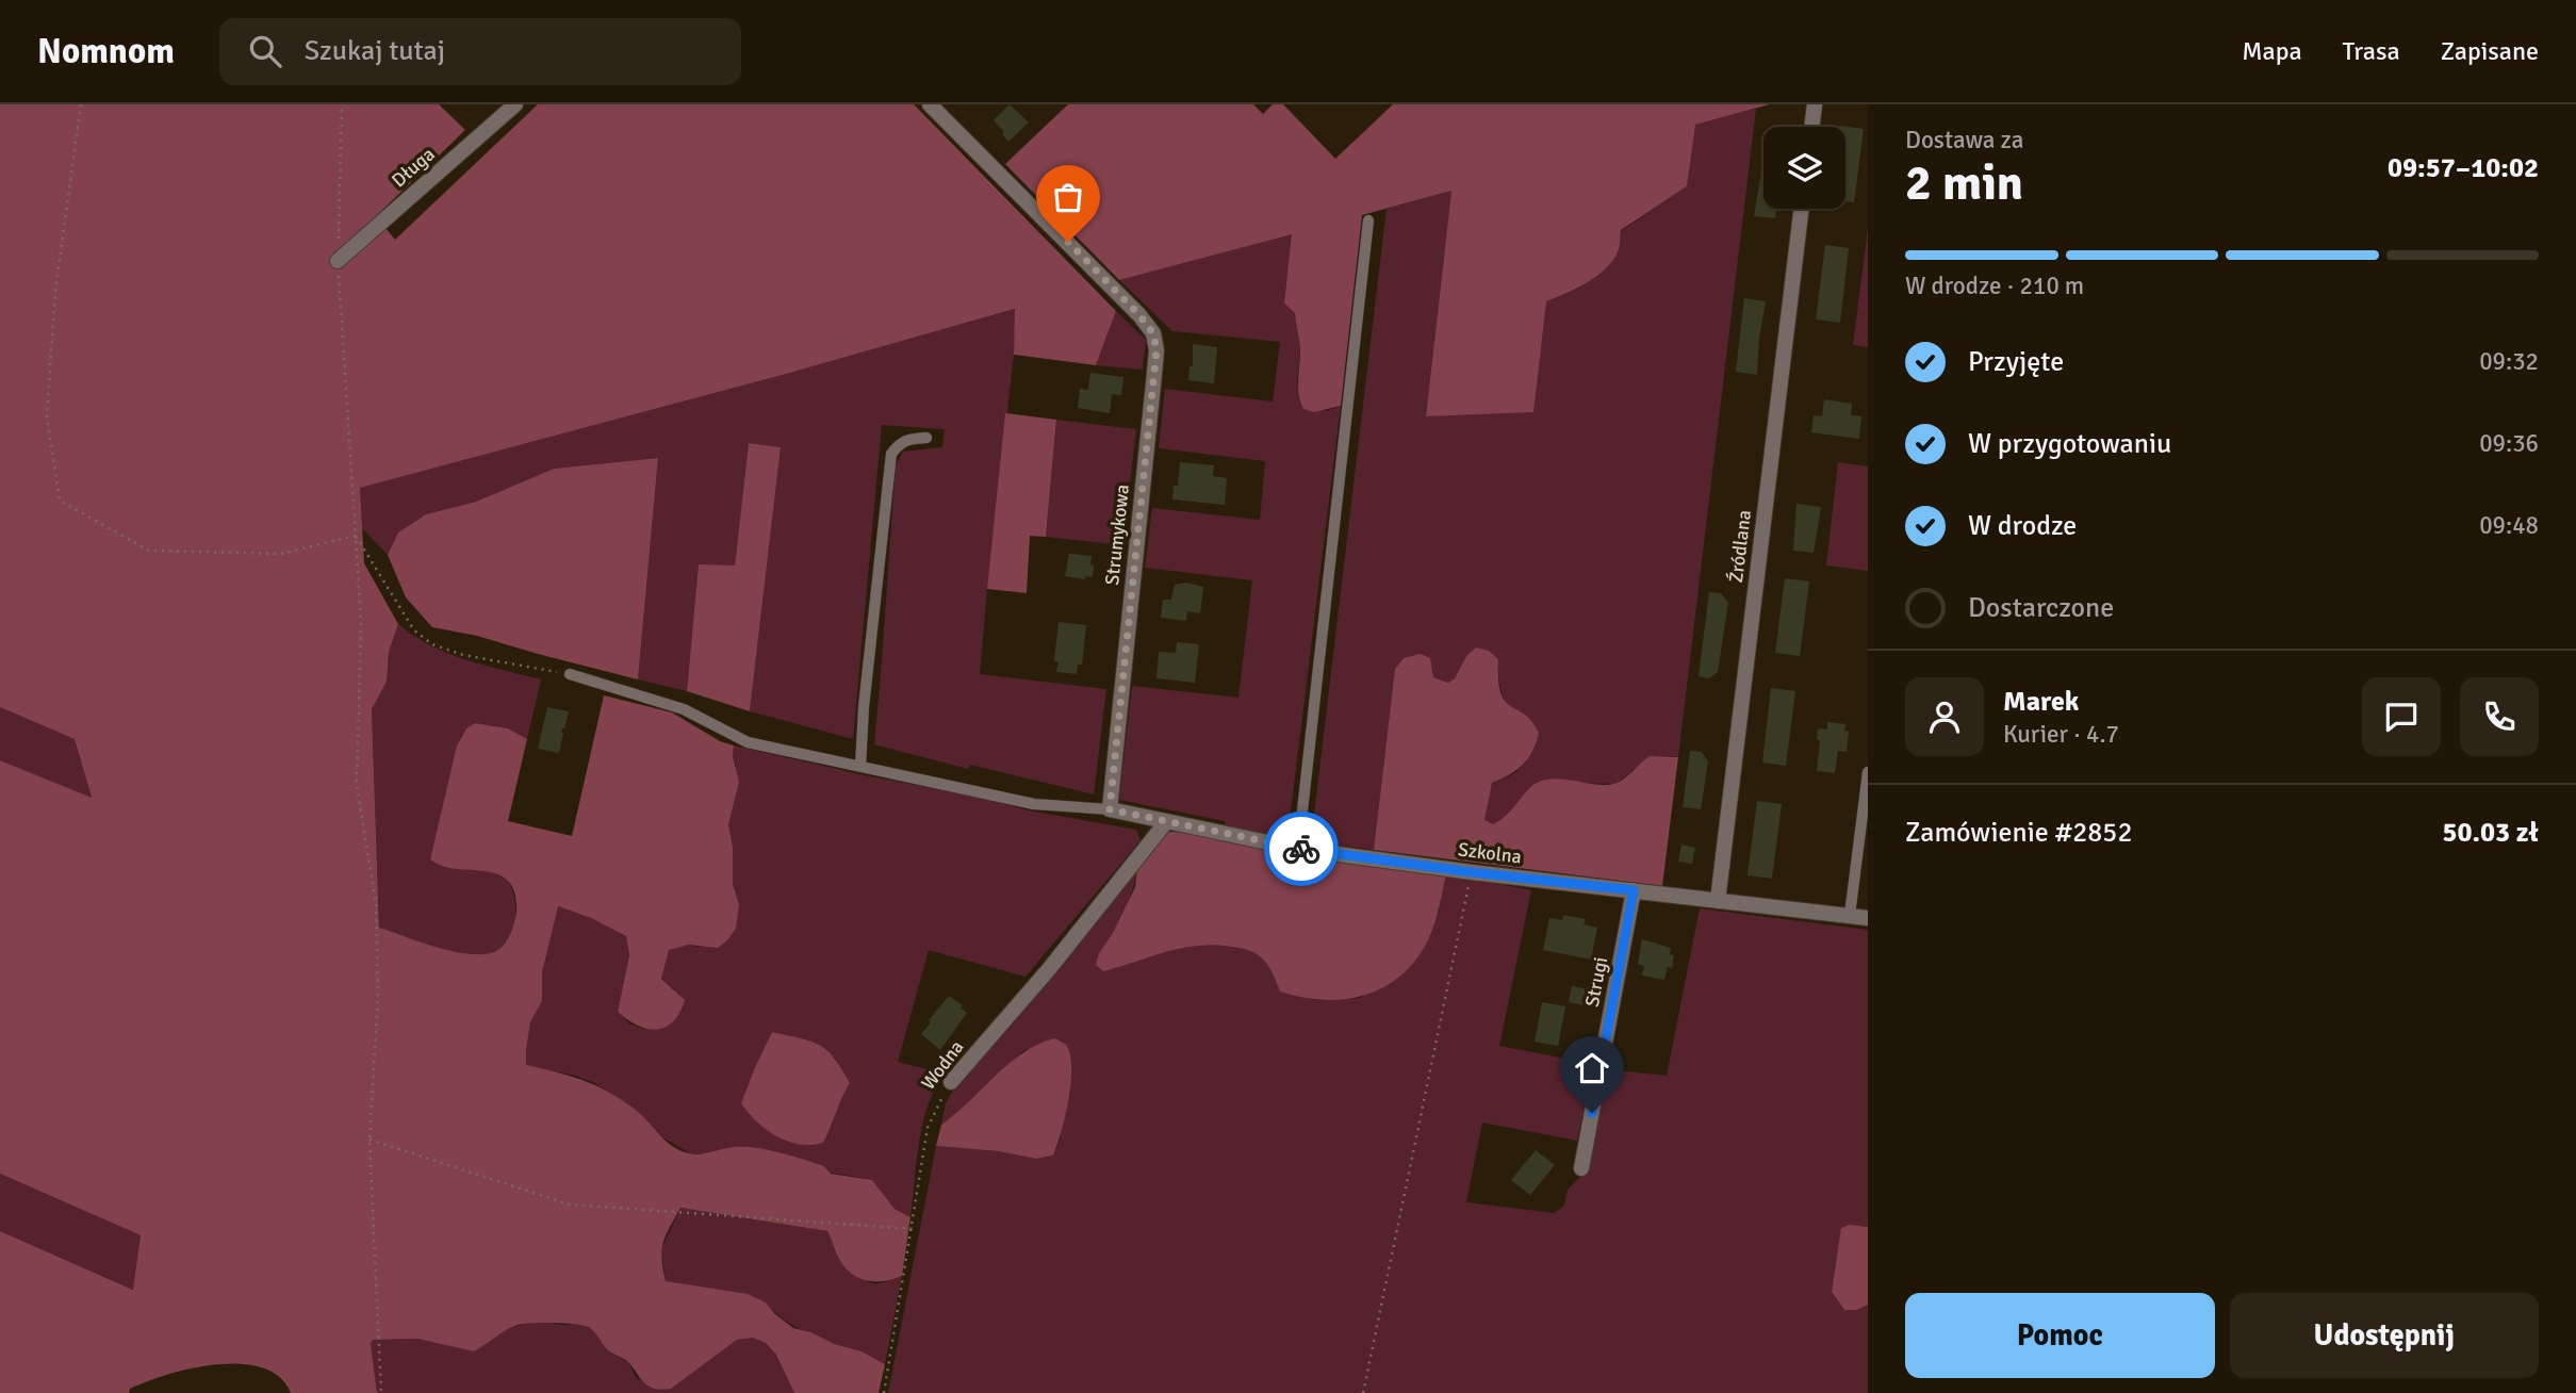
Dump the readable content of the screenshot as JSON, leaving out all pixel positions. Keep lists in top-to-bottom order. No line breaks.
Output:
{"streets":{"street":["Długa","Strumykowa","Źródlana","Szkolna","Strugi","Wodna"]},"crossings":[["Strumykowa","Szkolna"],["Źródlana","Szkolna"],["Szkolna","Strugi"],["Szkolna","Wodna"]],"page":{"header":"Nomnom","search":"Szukaj tutaj","nav":["Mapa","Trasa","Zapisane"],"heading":["2 min","Dostawa za","09:57–10:02"],"panel":["Marek","Kurier · 4.7","Zamówienie #2852","50.03 zł"],"bar":"W drodze · 210 m","list":[["Przyjęte","09:32"],["W przygotowaniu","09:36"],["W drodze","09:48"],"Dostarczone"],"buttons":["Pomoc","Udostępnij"]}}
